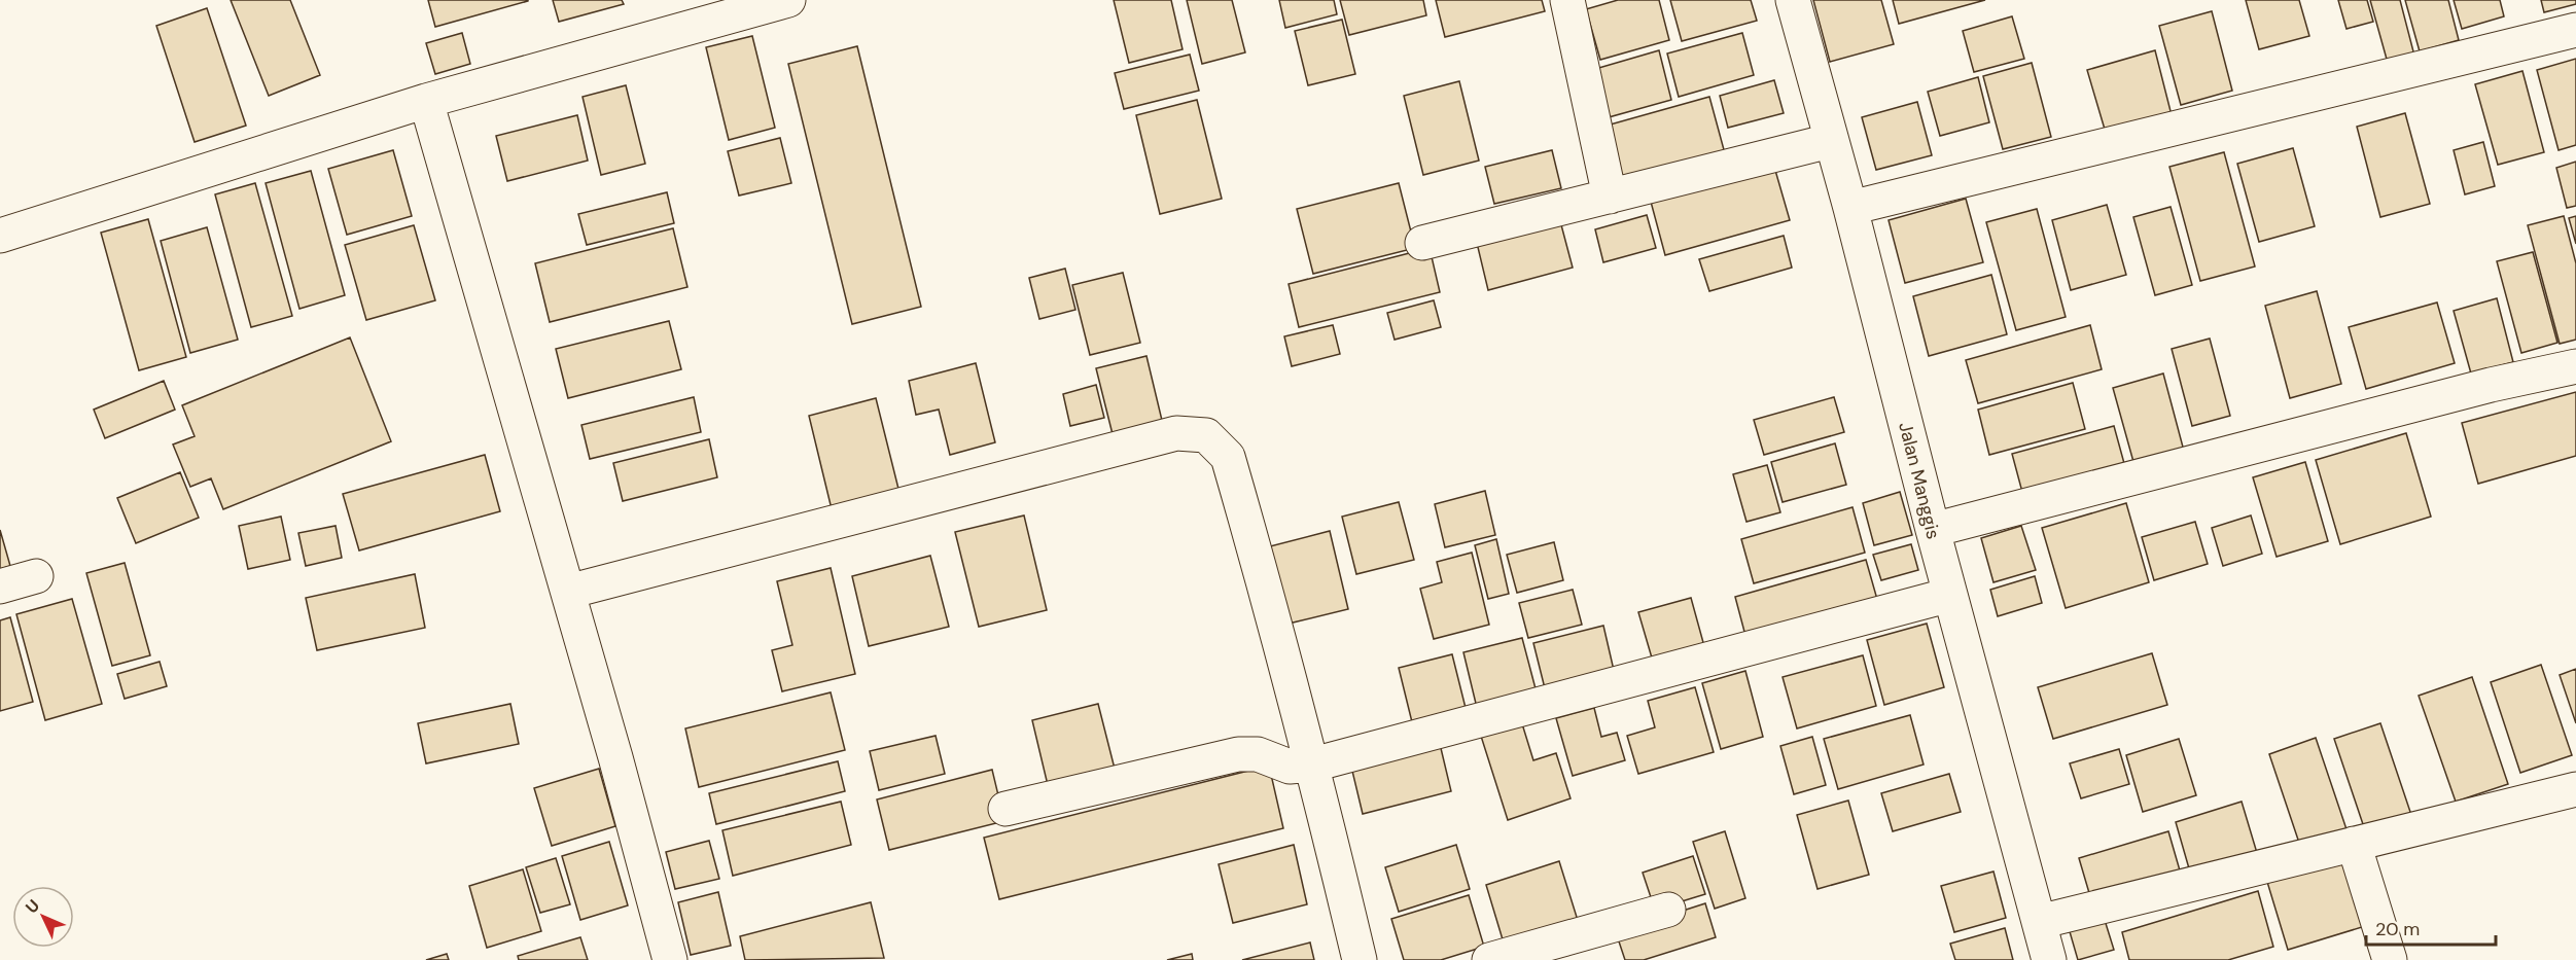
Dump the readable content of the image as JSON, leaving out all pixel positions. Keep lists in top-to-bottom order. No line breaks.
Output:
{"streets":{"street":["Jalan Manggis"]},"scale_bar":"20 m","north":"top left"}
